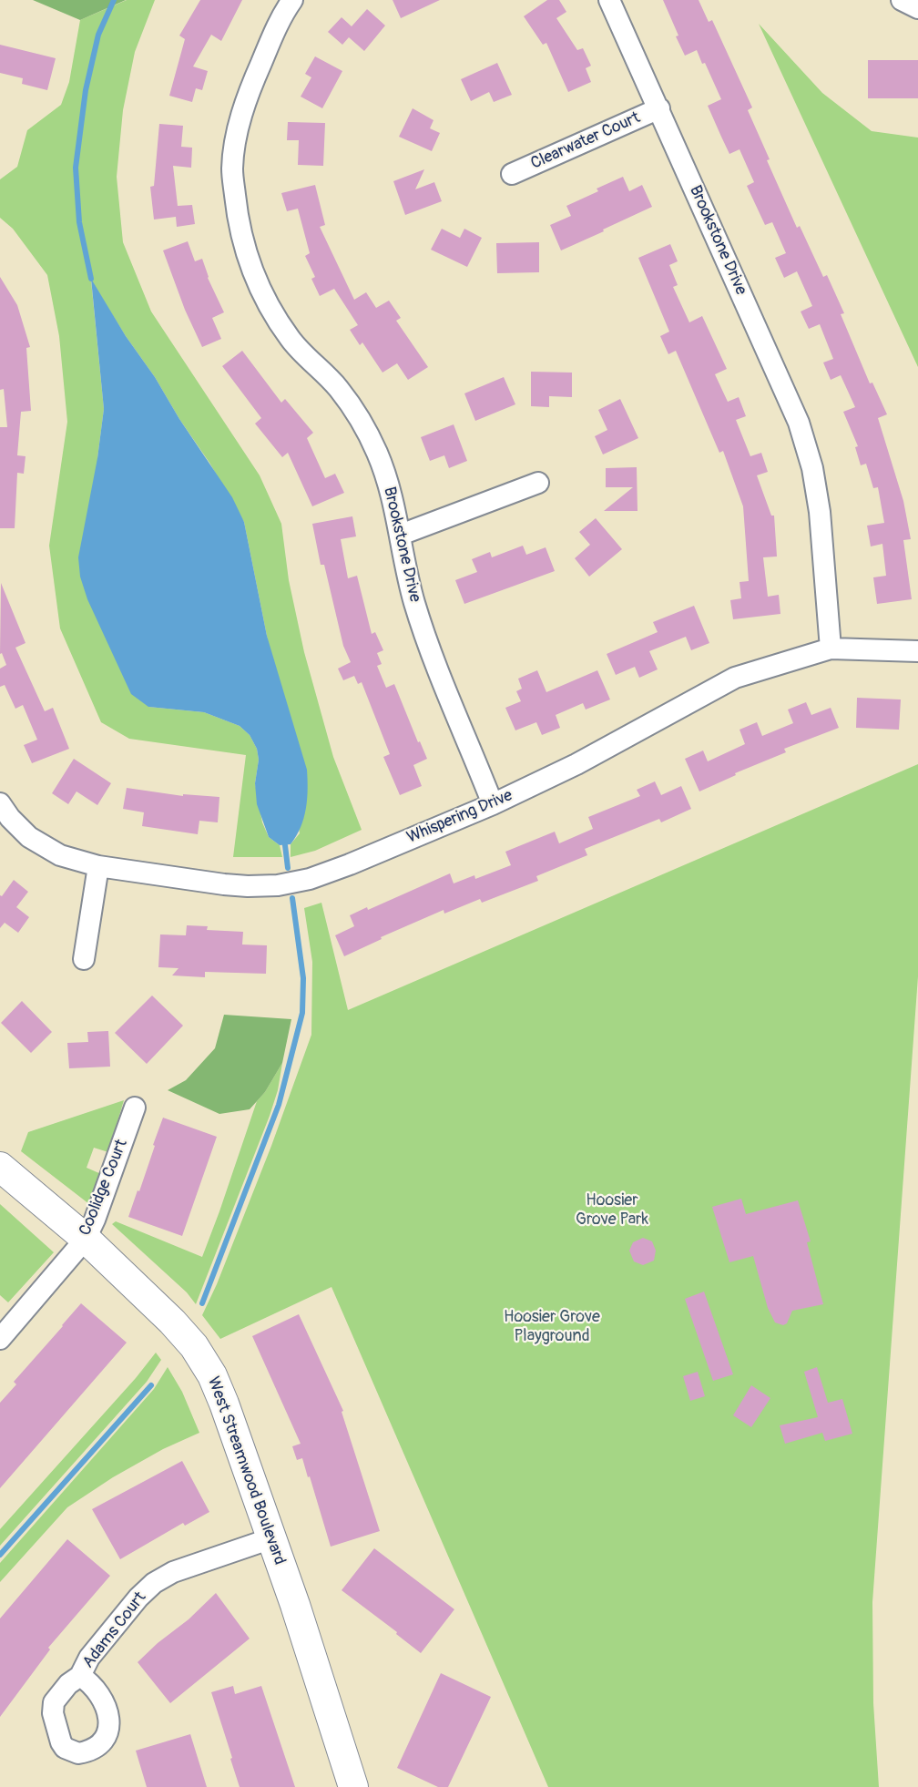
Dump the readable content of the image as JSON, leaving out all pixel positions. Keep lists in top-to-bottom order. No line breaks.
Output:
{"streets":{"street":["Clearwater Court","Brookstone Drive","Whispering Drive","Coolidge Court","West Streamwood Boulevard","Adams Court"]},"crossings":[["Clearwater Court","Brookstone Drive"],["Brookstone Drive","Whispering Drive"],["Coolidge Court","West Streamwood Boulevard"],["West Streamwood Boulevard","Adams Court"]],"parks":["Hoosier Grove Park","Hoosier Grove Playground"]}
